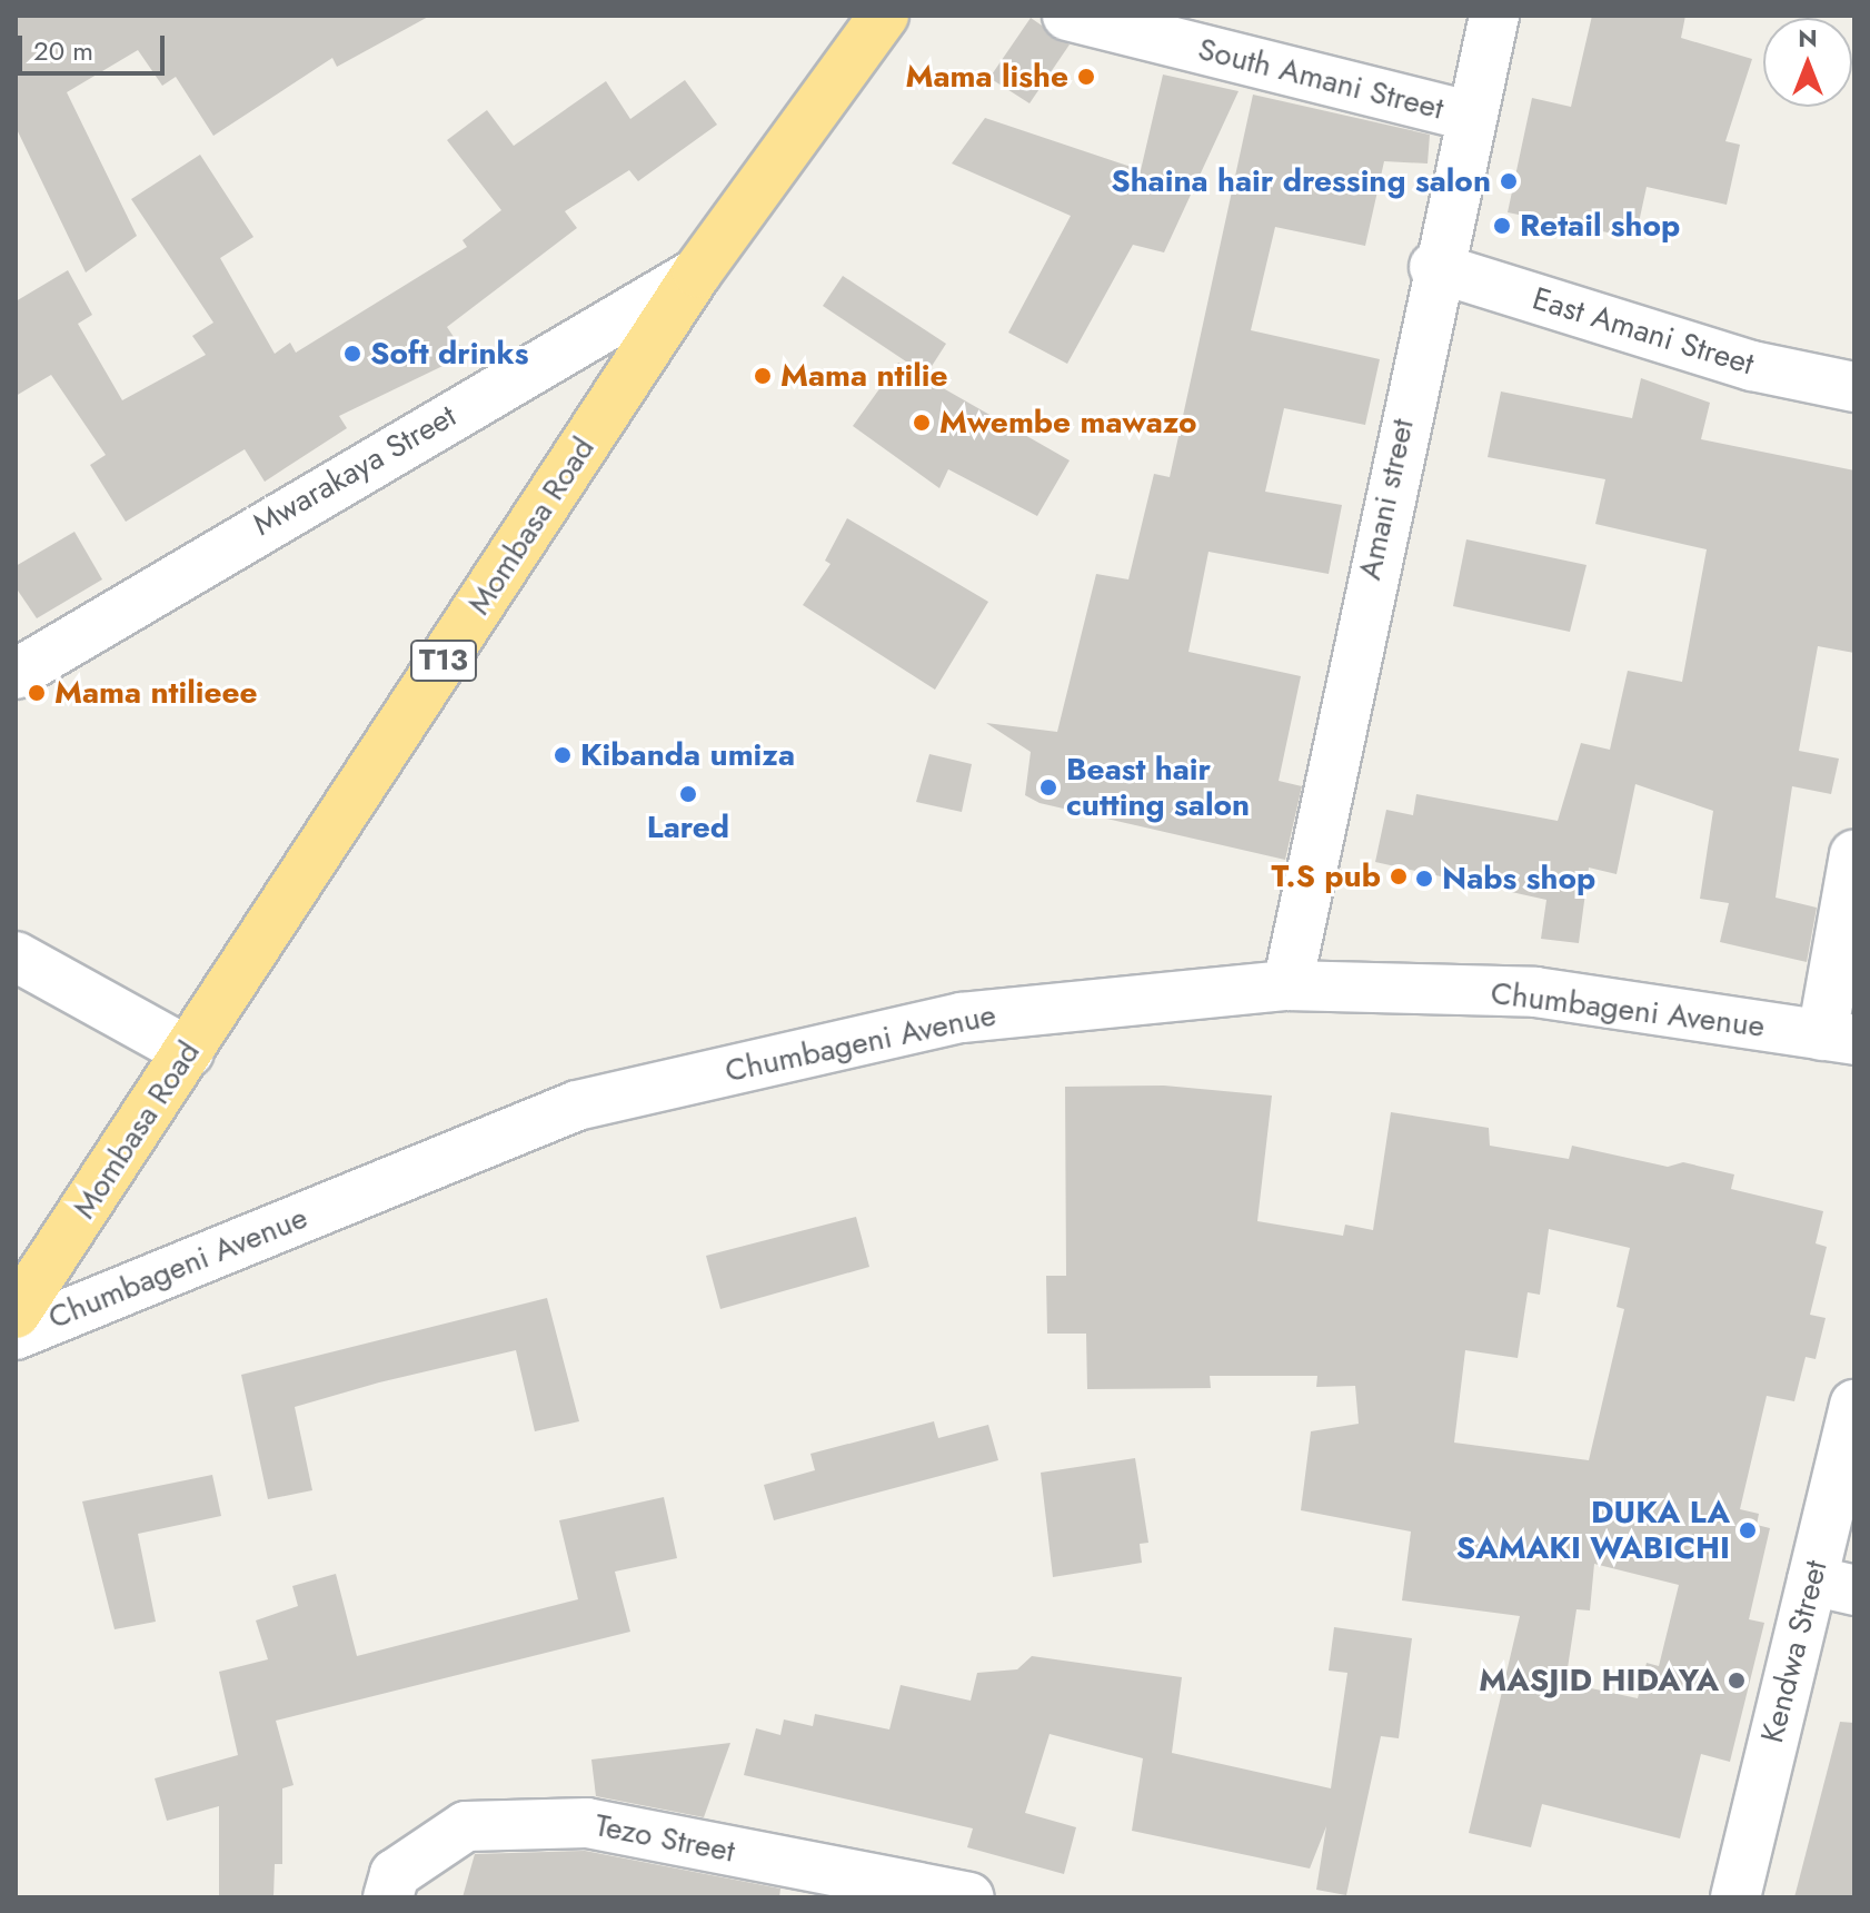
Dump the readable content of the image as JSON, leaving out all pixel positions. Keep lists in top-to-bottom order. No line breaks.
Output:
{"streets":{"highway":["Mombasa Road","T13"],"street":["South Amani Street","East Amani Street","Mwarakaya Street","Amani street","Chumbageni Avenue","Kendwa Street","Tezo Street"]},"crossings":[["South Amani Street","Amani street"],["East Amani Street","Amani street"],["Mwarakaya Street","Mombasa Road"],["Amani street","Chumbageni Avenue"]],"places":["Mama lishe","Shaina hair dressing salon","Retail shop","Soft drinks","Mama ntilie","Mwembe mawazo","Mama ntilieee","Kibanda umiza","Beast hair cutting salon","Lared","T.S pub","Nabs shop","DUKA LA SAMAKI WABICHI","MASJID HIDAYA"],"scale_bar":"20 m","north":"top"}
